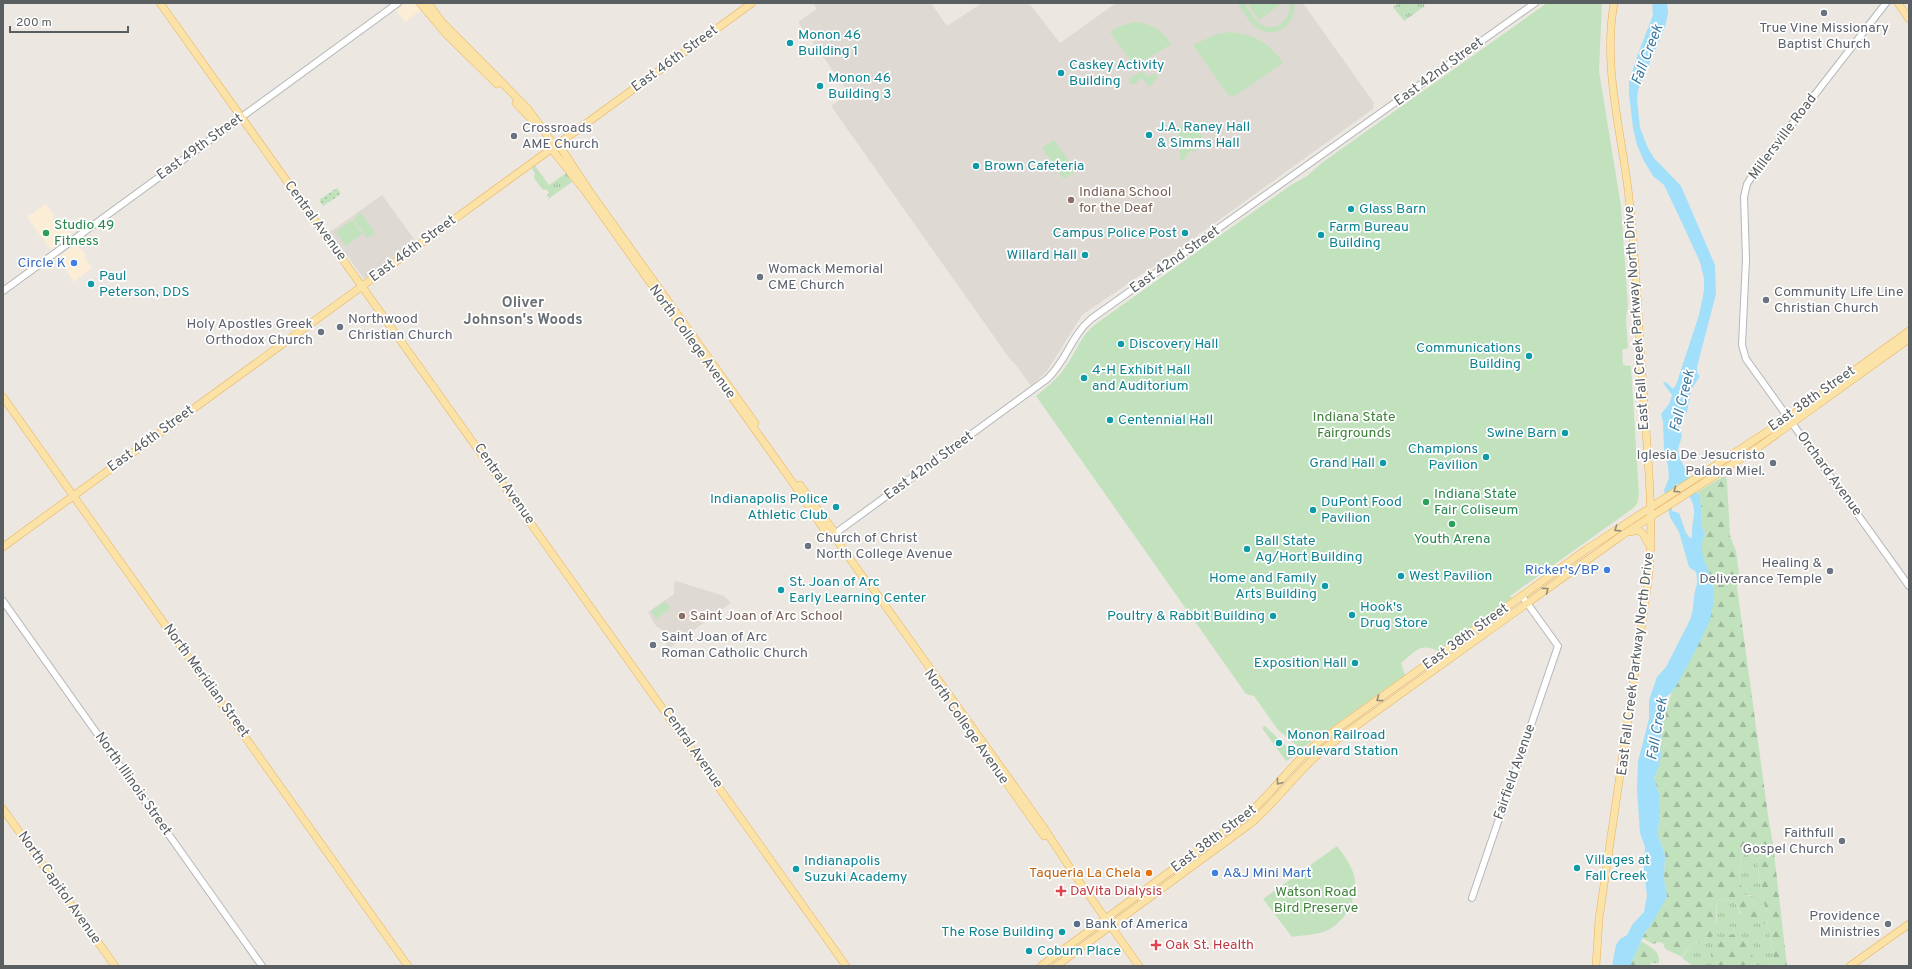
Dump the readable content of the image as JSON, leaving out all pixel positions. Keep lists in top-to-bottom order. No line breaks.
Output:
{"streets":{"main road":["East 46th Street","Central Avenue","East Fall Creek Parkway North Drive","North College Avenue","East 38th Street","North Meridian Street","North Capitol Avenue"],"street":["East 42nd Street","Millersville Road","East 49th Street","Orchard Avenue","Fairfield Avenue","North Illinois Street"]},"crossings":[["East 46th Street","Central Avenue"],["East 46th Street","North College Avenue"],["East 46th Street","North Meridian Street"],["East 42nd Street","North College Avenue"],["Millersville Road","Orchard Avenue"],["East 49th Street","Central Avenue"],["East Fall Creek Parkway North Drive","East 38th Street"],["North College Avenue","East 38th Street"],["East 38th Street","Orchard Avenue"],["East 38th Street","Fairfield Avenue"]],"districts":["Oliver Johnson's Woods"],"water":["Fall Creek"],"parks":["Indiana State Fairgrounds","Watson Road Bird Preserve"],"places":{"other":["True Vine Missionary Baptist Church","Monon 46 Building 1","Caskey Activity Building","Monon 46 Building 3","J.A. Raney Hall & Simms Hall","Crossroads AME Church","Brown Cafeteria","Indiana School for the Deaf","Glass Barn","Studio 49 Fitness","Campus Police Post","Farm Bureau Building","Willard Hall","Circle K","Womack Memorial CME Church","Paul Peterson, DDS","Community Life Line Christian Church","Northwood Christian Church","Holy Apostles Greek Orthodox Church","Discovery Hall","Communications Building","4-H Exhibit Hall and Auditorium","Centennial Hall","Swine Barn","Champions Pavilion","Grand Hall","Iglesia De Jesucristo Palabra Miel.","Indiana State Fair Coliseum","Indianapolis Police Athletic Club","DuPont Food Pavilion","Youth Arena","Church of Christ North College Avenue","Ball State Ag/Hort Building","Ricker's/BP","Healing & Deliverance Temple","West Pavilion","Home and Family Arts Building","St. Joan of Arc Early Learning Center","Hook's Drug Store","Saint Joan of Arc School","Poultry & Rabbit Building","Saint Joan of Arc Roman Catholic Church","Exposition Hall","Monon Railroad Boulevard Station","Faithfull Gospel Church","Villages at Fall Creek","Indianapolis Suzuki Academy","Taqueria La Chela","A&J Mini Mart","Bank of America","Providence Ministries","The Rose Building","Coburn Place"],"health":["DaVita Dialysis","Oak St. Health"]},"scale_bar":"200 m"}
